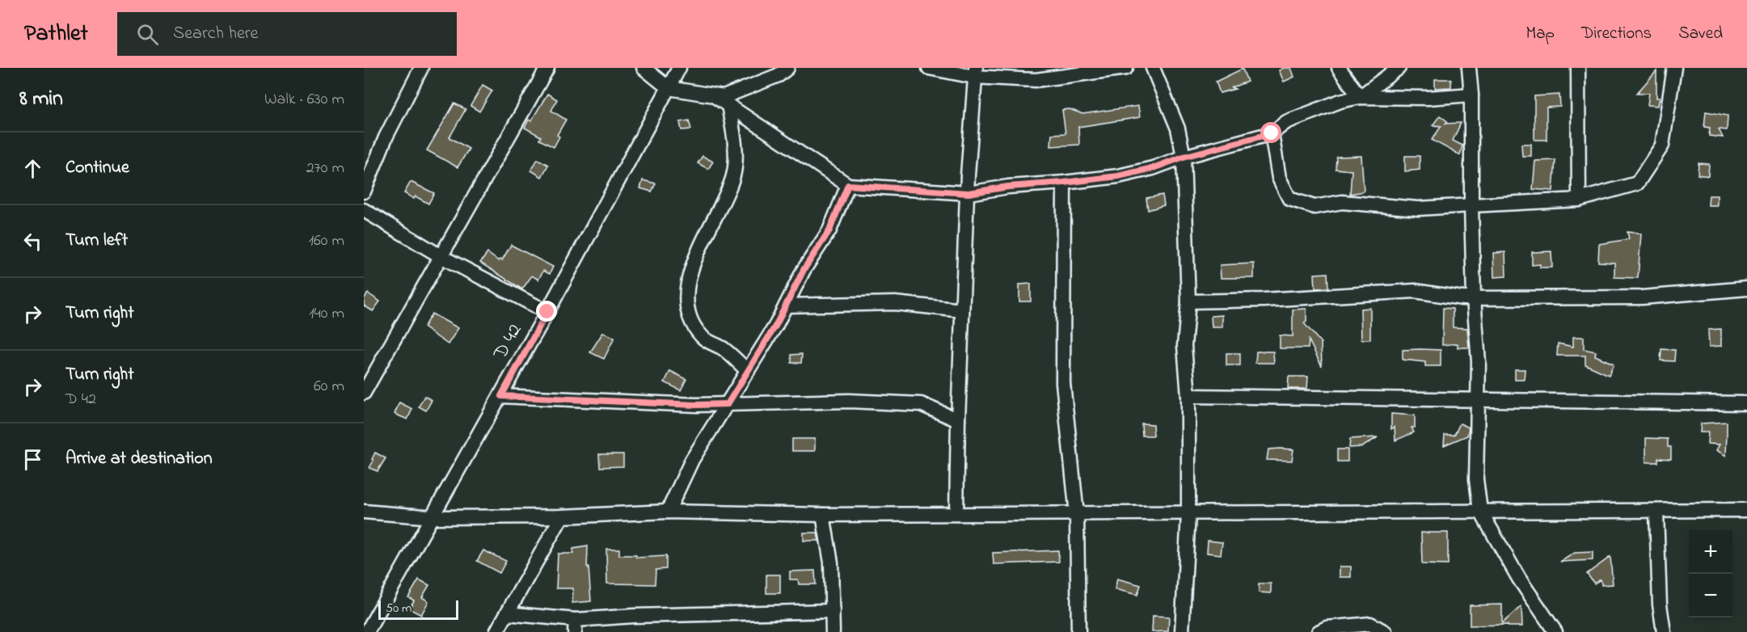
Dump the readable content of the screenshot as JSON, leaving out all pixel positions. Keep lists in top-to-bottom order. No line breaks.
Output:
{"streets":{"street":["D 42"]},"scale_bar":"50 m","page":{"header":"Pathlet","search":"Search here","nav":["Map","Directions","Saved"],"heading":["8 min","Walk · 630 m"],"list":[["Continue","270 m"],["Turn left","160 m"],["Turn right","140 m"],["Turn right","D 42","60 m"],"Arrive at destination"],"map_buttons":["+","−"],"scale":"50 m"}}
